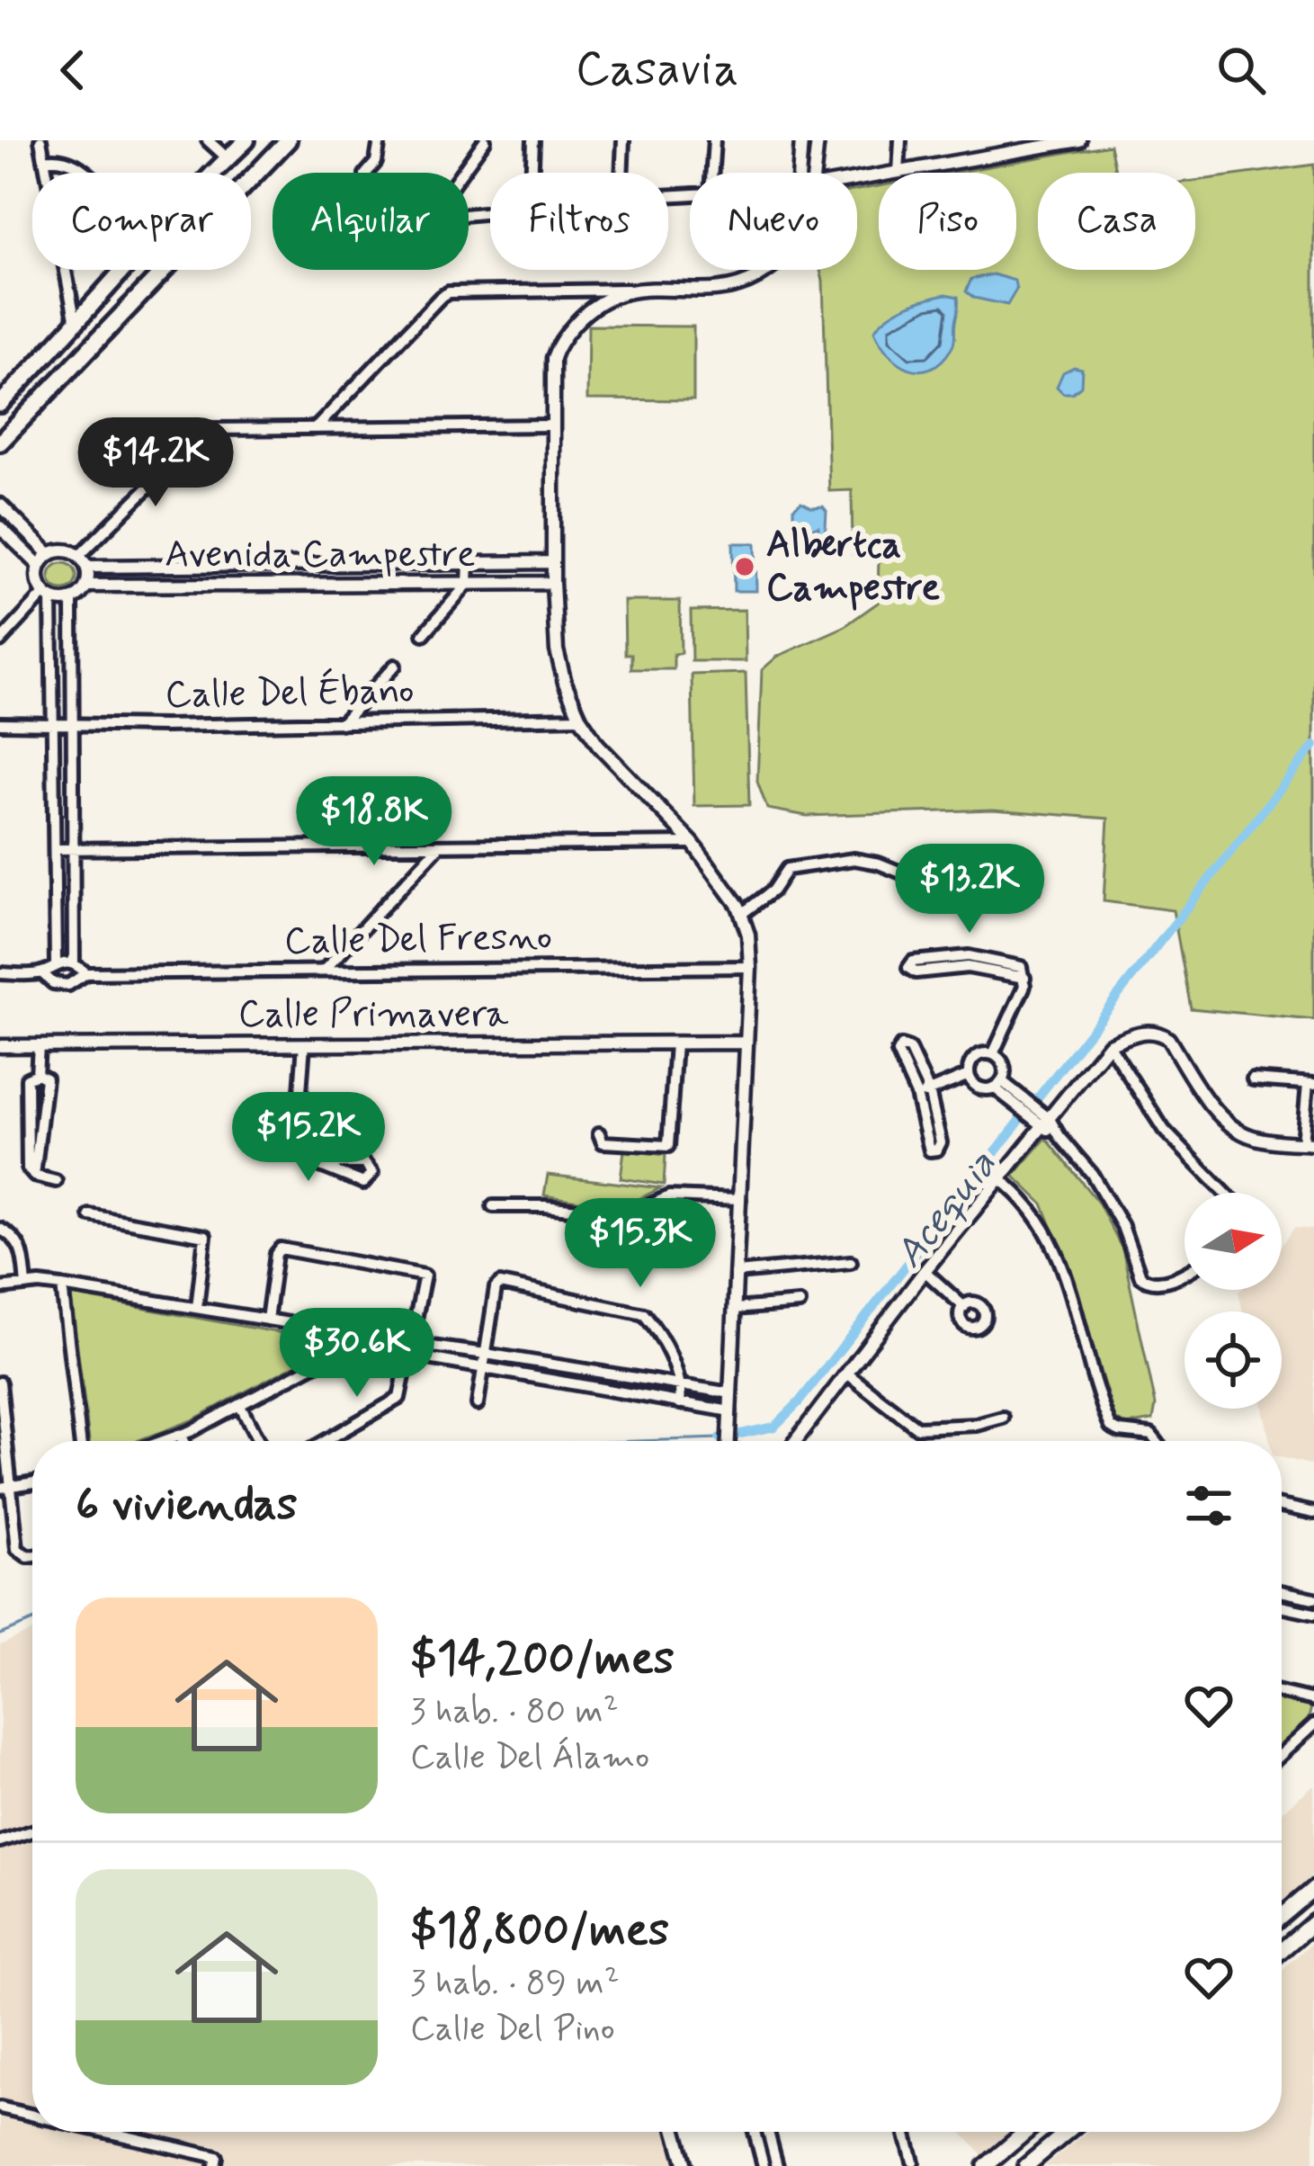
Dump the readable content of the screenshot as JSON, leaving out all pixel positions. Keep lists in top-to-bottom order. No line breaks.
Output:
{"streets":{"street":["Avenida Campestre","Calle Del Ébano","Calle Del Fresno","Calle Primavera"]},"water":["Acequia"],"places":["Albertca Campestre"],"north":"right","page":{"header":"Casavia","chip":["Comprar","Alquilar","Filtros","Nuevo","Piso","Casa"],"price":["$14.2K","$18.8K","$13.2K","$15.2K","$15.3K","$30.6K"],"heading":"6 viviendas","list":[{"name":"$14,200/mes","note":"3 hab. · 80 m² · Calle Del Álamo"},{"name":"$18,800/mes","note":"3 hab. · 89 m² · Calle Del Pino"}]}}
